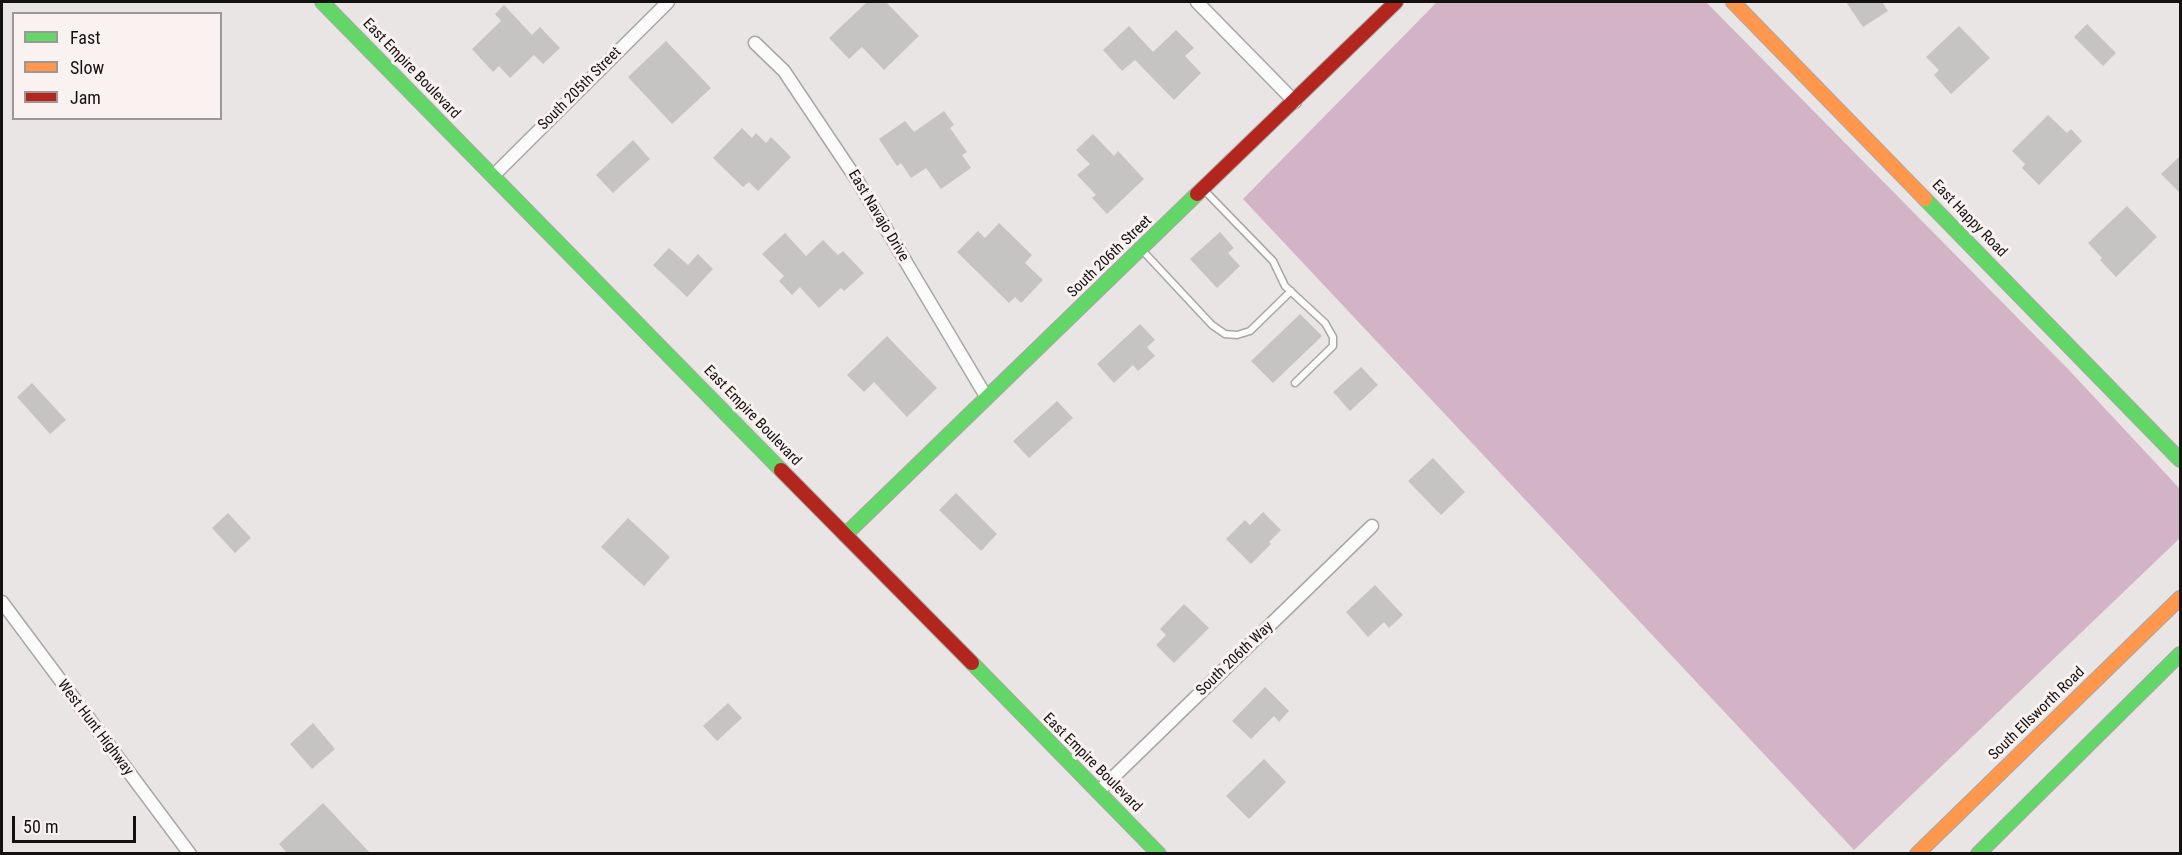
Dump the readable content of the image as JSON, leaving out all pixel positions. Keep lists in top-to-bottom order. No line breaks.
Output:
{"streets":{"main road":["East Empire Boulevard","East Happy Road","South 206th Street","South Ellsworth Road"],"street":["South 205th Street","East Navajo Drive","South 206th Way","West Hunt Highway"]},"crossings":[["East Empire Boulevard","South 205th Street"],["East Empire Boulevard","South 206th Street"],["East Empire Boulevard","South 206th Way"],["East Navajo Drive","South 206th Street"]],"legend":["Fast","Slow","Jam"],"scale_bar":"50 m"}
